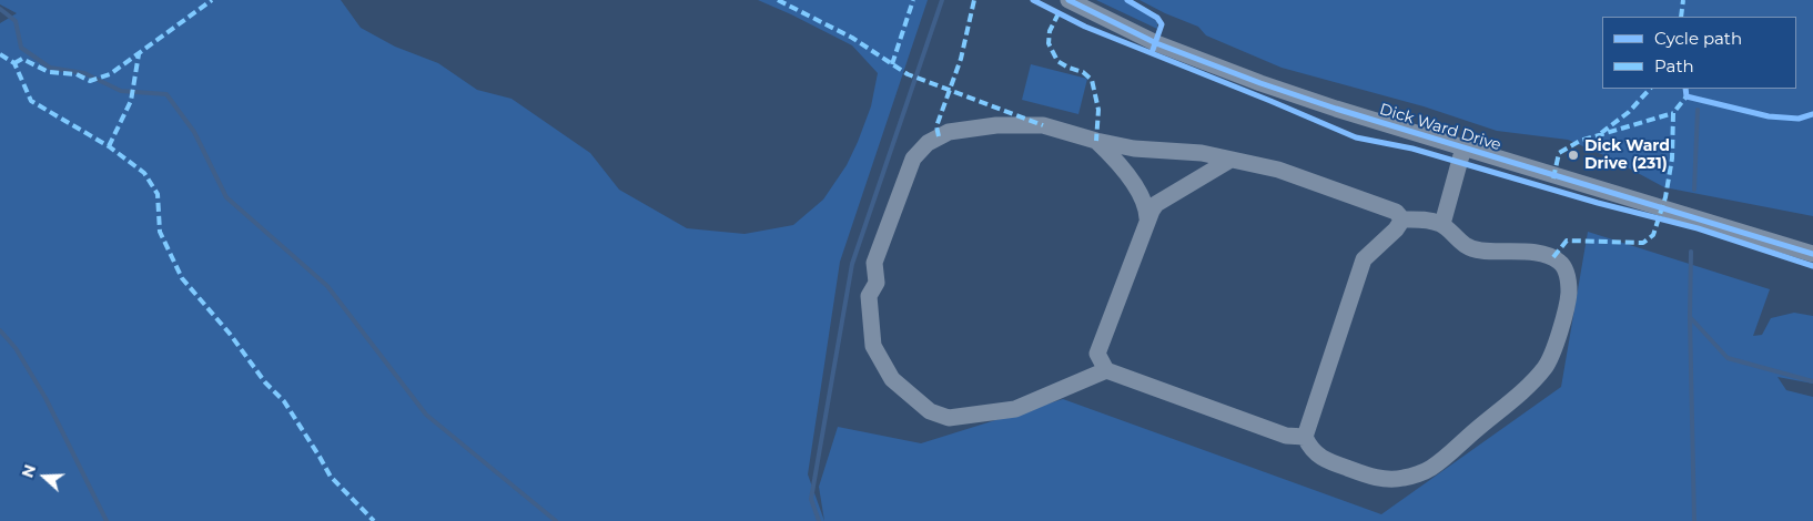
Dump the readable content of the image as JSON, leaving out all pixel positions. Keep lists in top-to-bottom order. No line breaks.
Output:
{"streets":{"street":["Dick Ward Drive"]},"places":["Dick Ward Drive (231)"],"legend":["Cycle path","Path"],"north":"left"}
